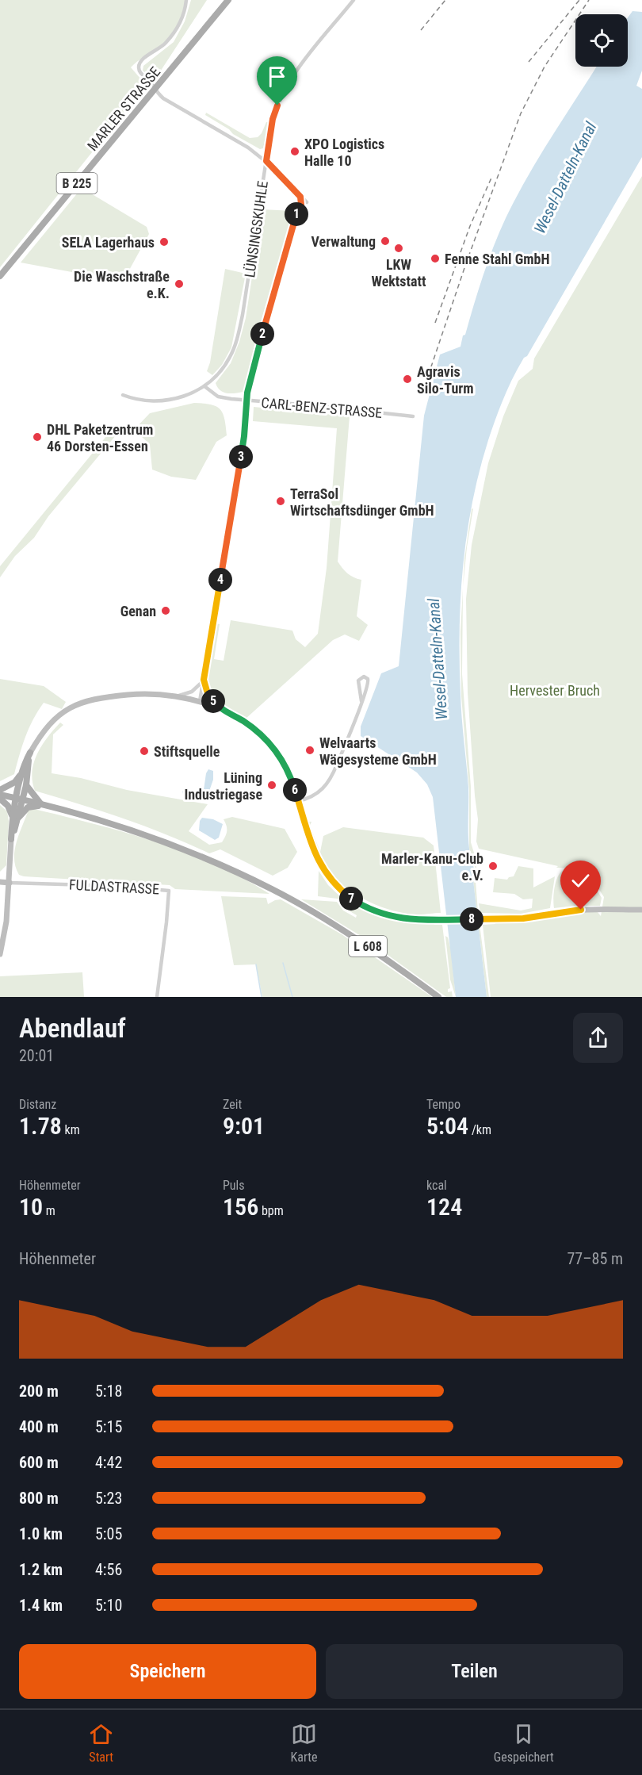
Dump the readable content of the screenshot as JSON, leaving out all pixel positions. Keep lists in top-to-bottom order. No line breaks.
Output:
{"streets":{"main road":["MARLER STRASSE","B 225","L 608"],"street":["LÜNSINGSKUHLE","CARL-BENZ-STRASSE","FULDASTRASSE"]},"crossings":[["LÜNSINGSKUHLE","CARL-BENZ-STRASSE"]],"water":["Wesel-Datteln-Kanal"],"parks":["Hervester Bruch"],"places":["XPO Logistics Halle 10","Verwaltung","SELA Lagerhaus","LKW Wektstatt","Fenne Stahl GmbH","Die Waschstraße e.K.","Agravis Silo-Turm","DHL Paketzentrum 46 Dorsten-Essen","TerraSol Wirtschaftsdünger GmbH","Genan","Welvaarts Wägesysteme GmbH","Stiftsquelle","Lüning Industriegase","Marler-Kanu-Club e.V."],"page":{"pins":["1","2","3","4","5","6","7","8"],"heading":["Abendlauf","20:01"],"stats":[["Distanz","1.78 km"],["Zeit","9:01"],["Tempo","5:04 /km"],["Höhenmeter","10 m"],["Puls","156 bpm"],["kcal","124"]],"chart":["Höhenmeter","77–85 m"],"list":[{"name":"200 m","note":"5:18"},{"name":"400 m","note":"5:15"},{"name":"600 m","note":"4:42"},{"name":"800 m","note":"5:23"},{"name":"1.0 km","note":"5:05"},{"name":"1.2 km","note":"4:56"},{"name":"1.4 km","note":"5:10"}],"buttons":["Speichern","Teilen"],"tabs":["Start","Karte","Gespeichert"]}}
